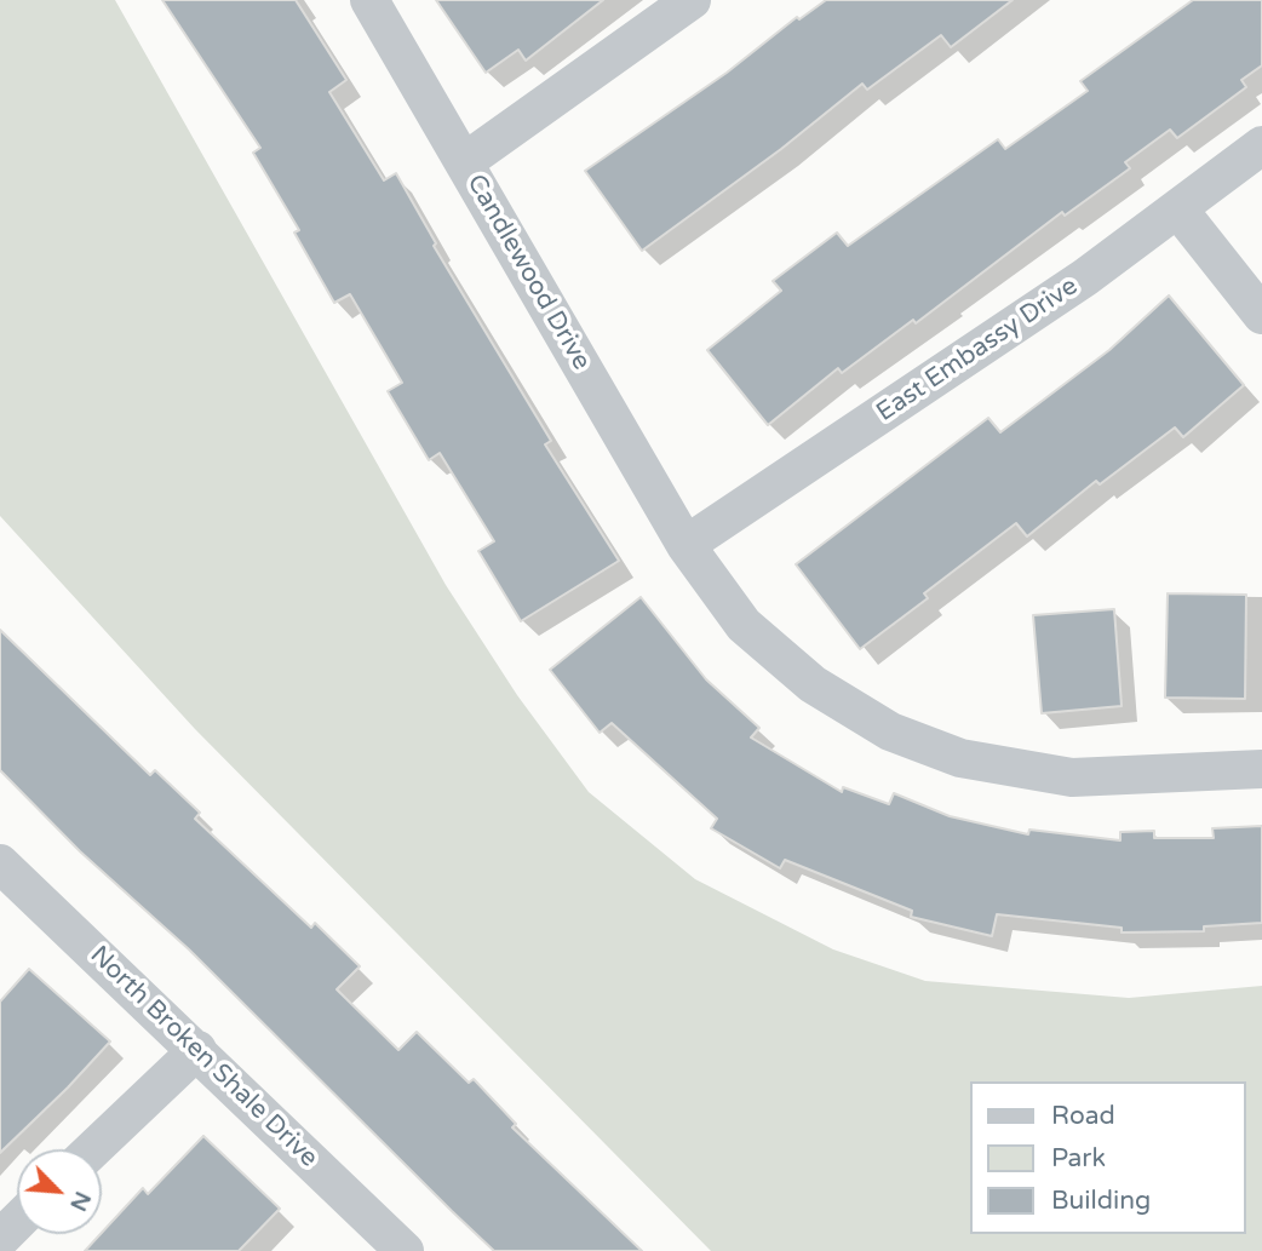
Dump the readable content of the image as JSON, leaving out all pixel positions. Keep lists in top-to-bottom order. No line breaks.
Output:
{"streets":{"street":["Candlewood Drive","East Embassy Drive","North Broken Shale Drive"]},"crossings":[["Candlewood Drive","East Embassy Drive"]],"legend":["Road","Park","Building"],"north":"bottom right"}
